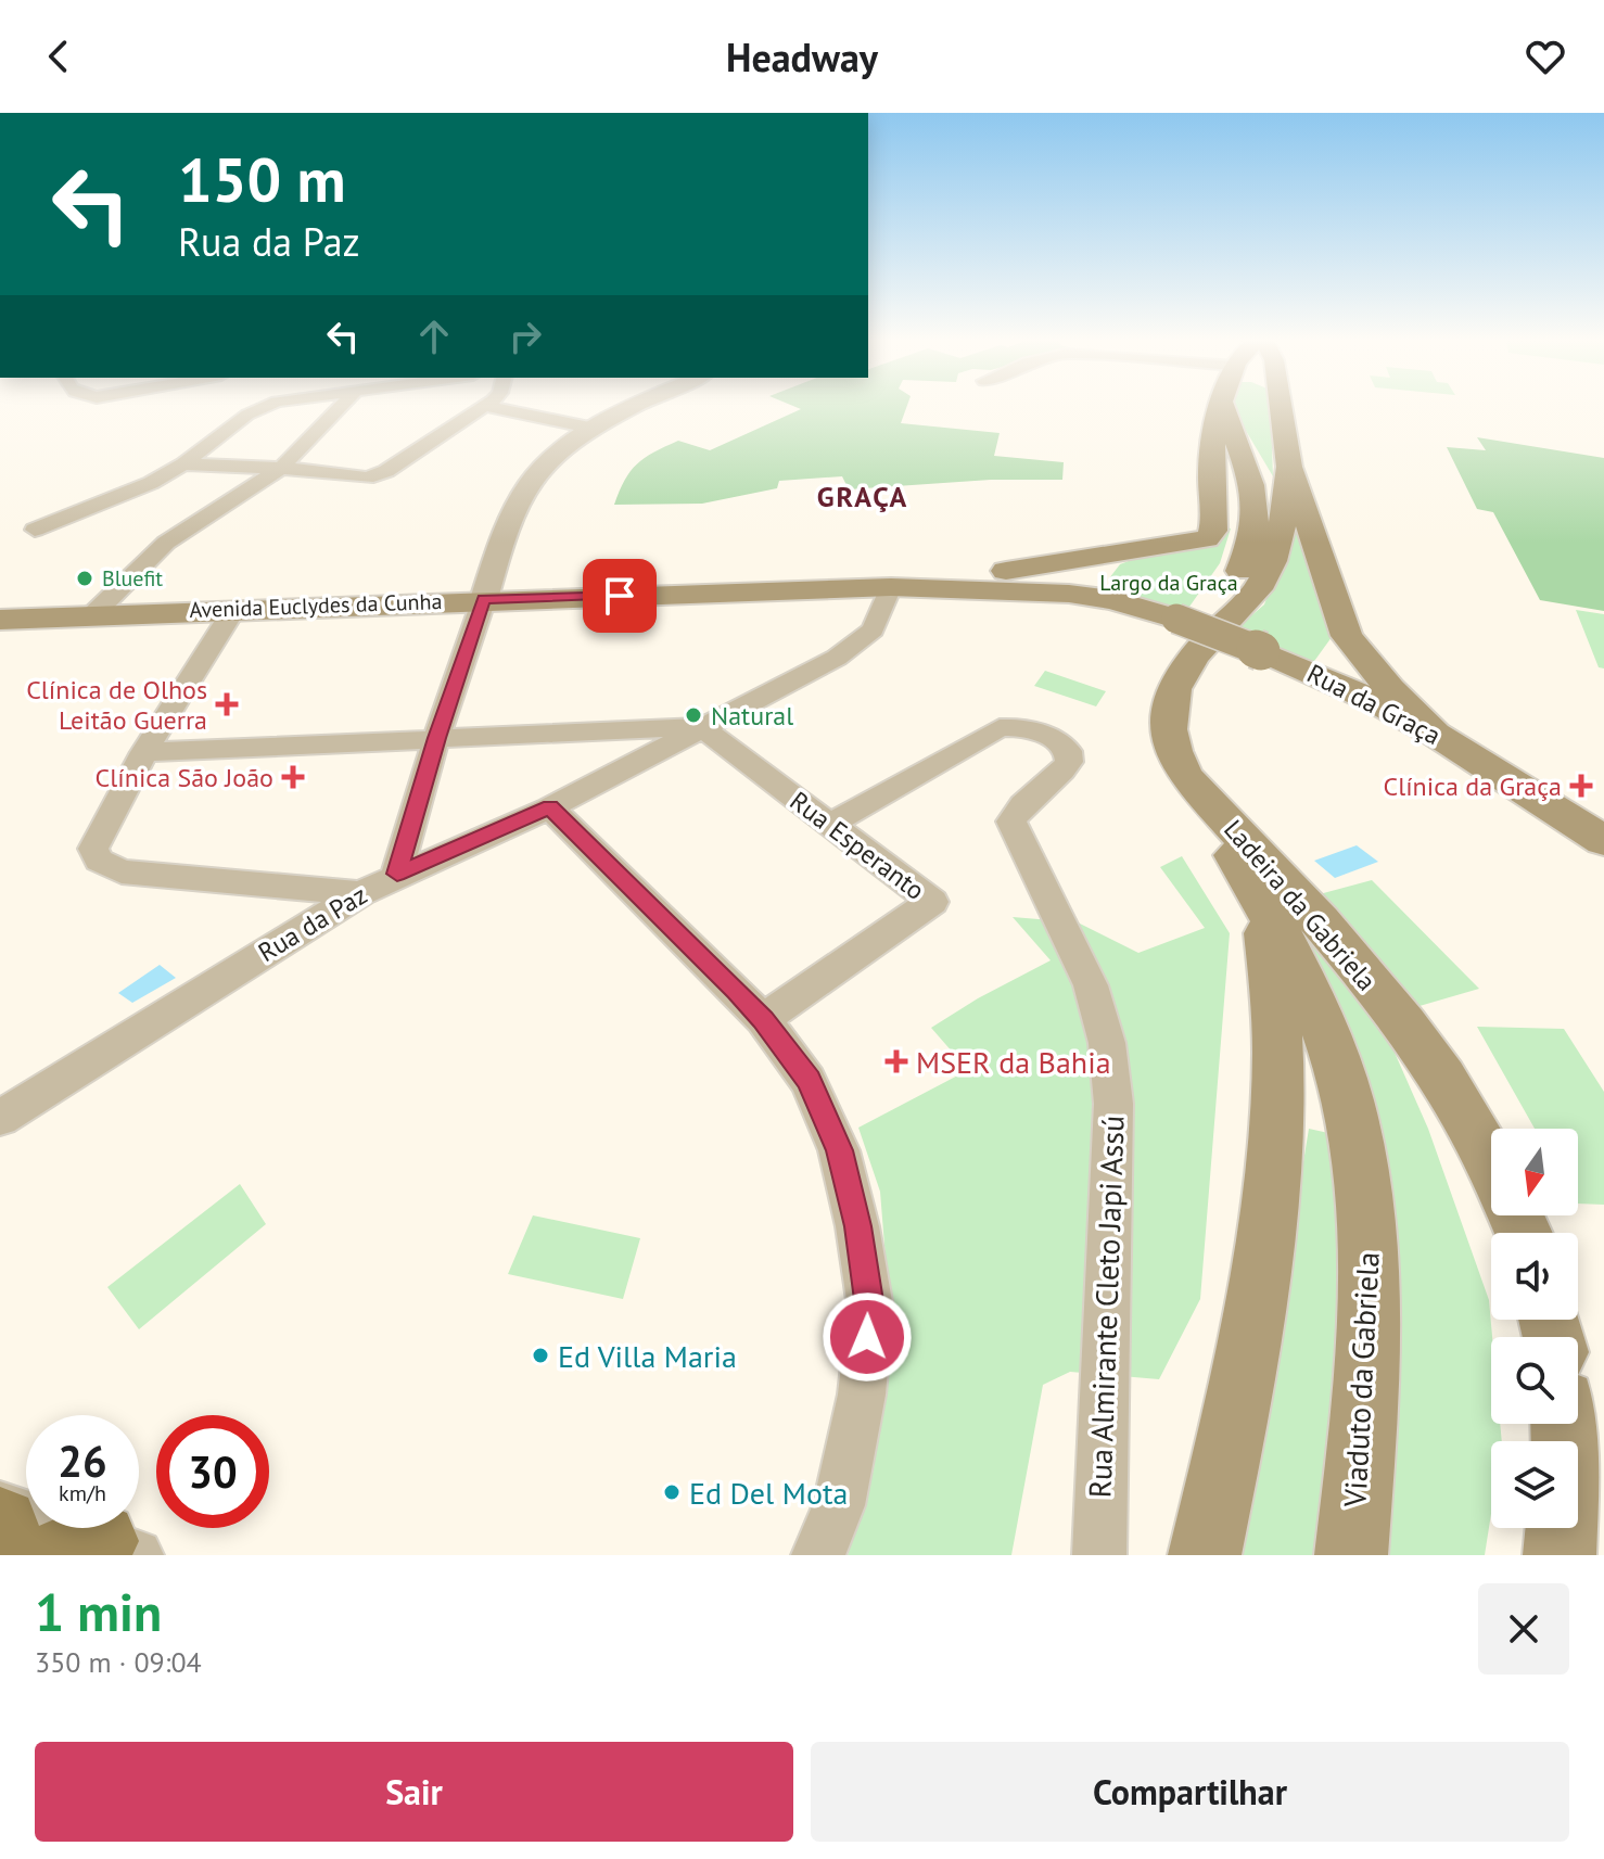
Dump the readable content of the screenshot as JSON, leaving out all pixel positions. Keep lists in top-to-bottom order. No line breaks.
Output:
{"streets":{"main road":["Avenida Euclydes da Cunha","Rua da Graça","Ladeira da Gabriela","Viaduto da Gabriela"],"street":["Rua Esperanto","Rua da Paz","Rua Almirante Cleto Japi Assú"]},"crossings":[["Avenida Euclydes da Cunha","Rua da Paz"],["Rua Esperanto","Rua da Paz"],["Rua Esperanto","Rua Almirante Cleto Japi Assú"],["Ladeira da Gabriela","Viaduto da Gabriela"]],"districts":["GRAÇA"],"parks":["Largo da Graça"],"places":{"other":["Bluefit","Natural","Ed Villa Maria","Ed Del Mota"],"health":["Clínica de Olhos Leitão Guerra","Clínica São João","Clínica da Graça","MSER da Bahia"]},"north":"bottom","page":{"header":"Headway","turn":["150 m","Rua da Paz"],"speed":"26 km/h","limit":"30","heading":["1 min","350 m · 09:04"],"buttons":["Sair","Compartilhar"]}}
